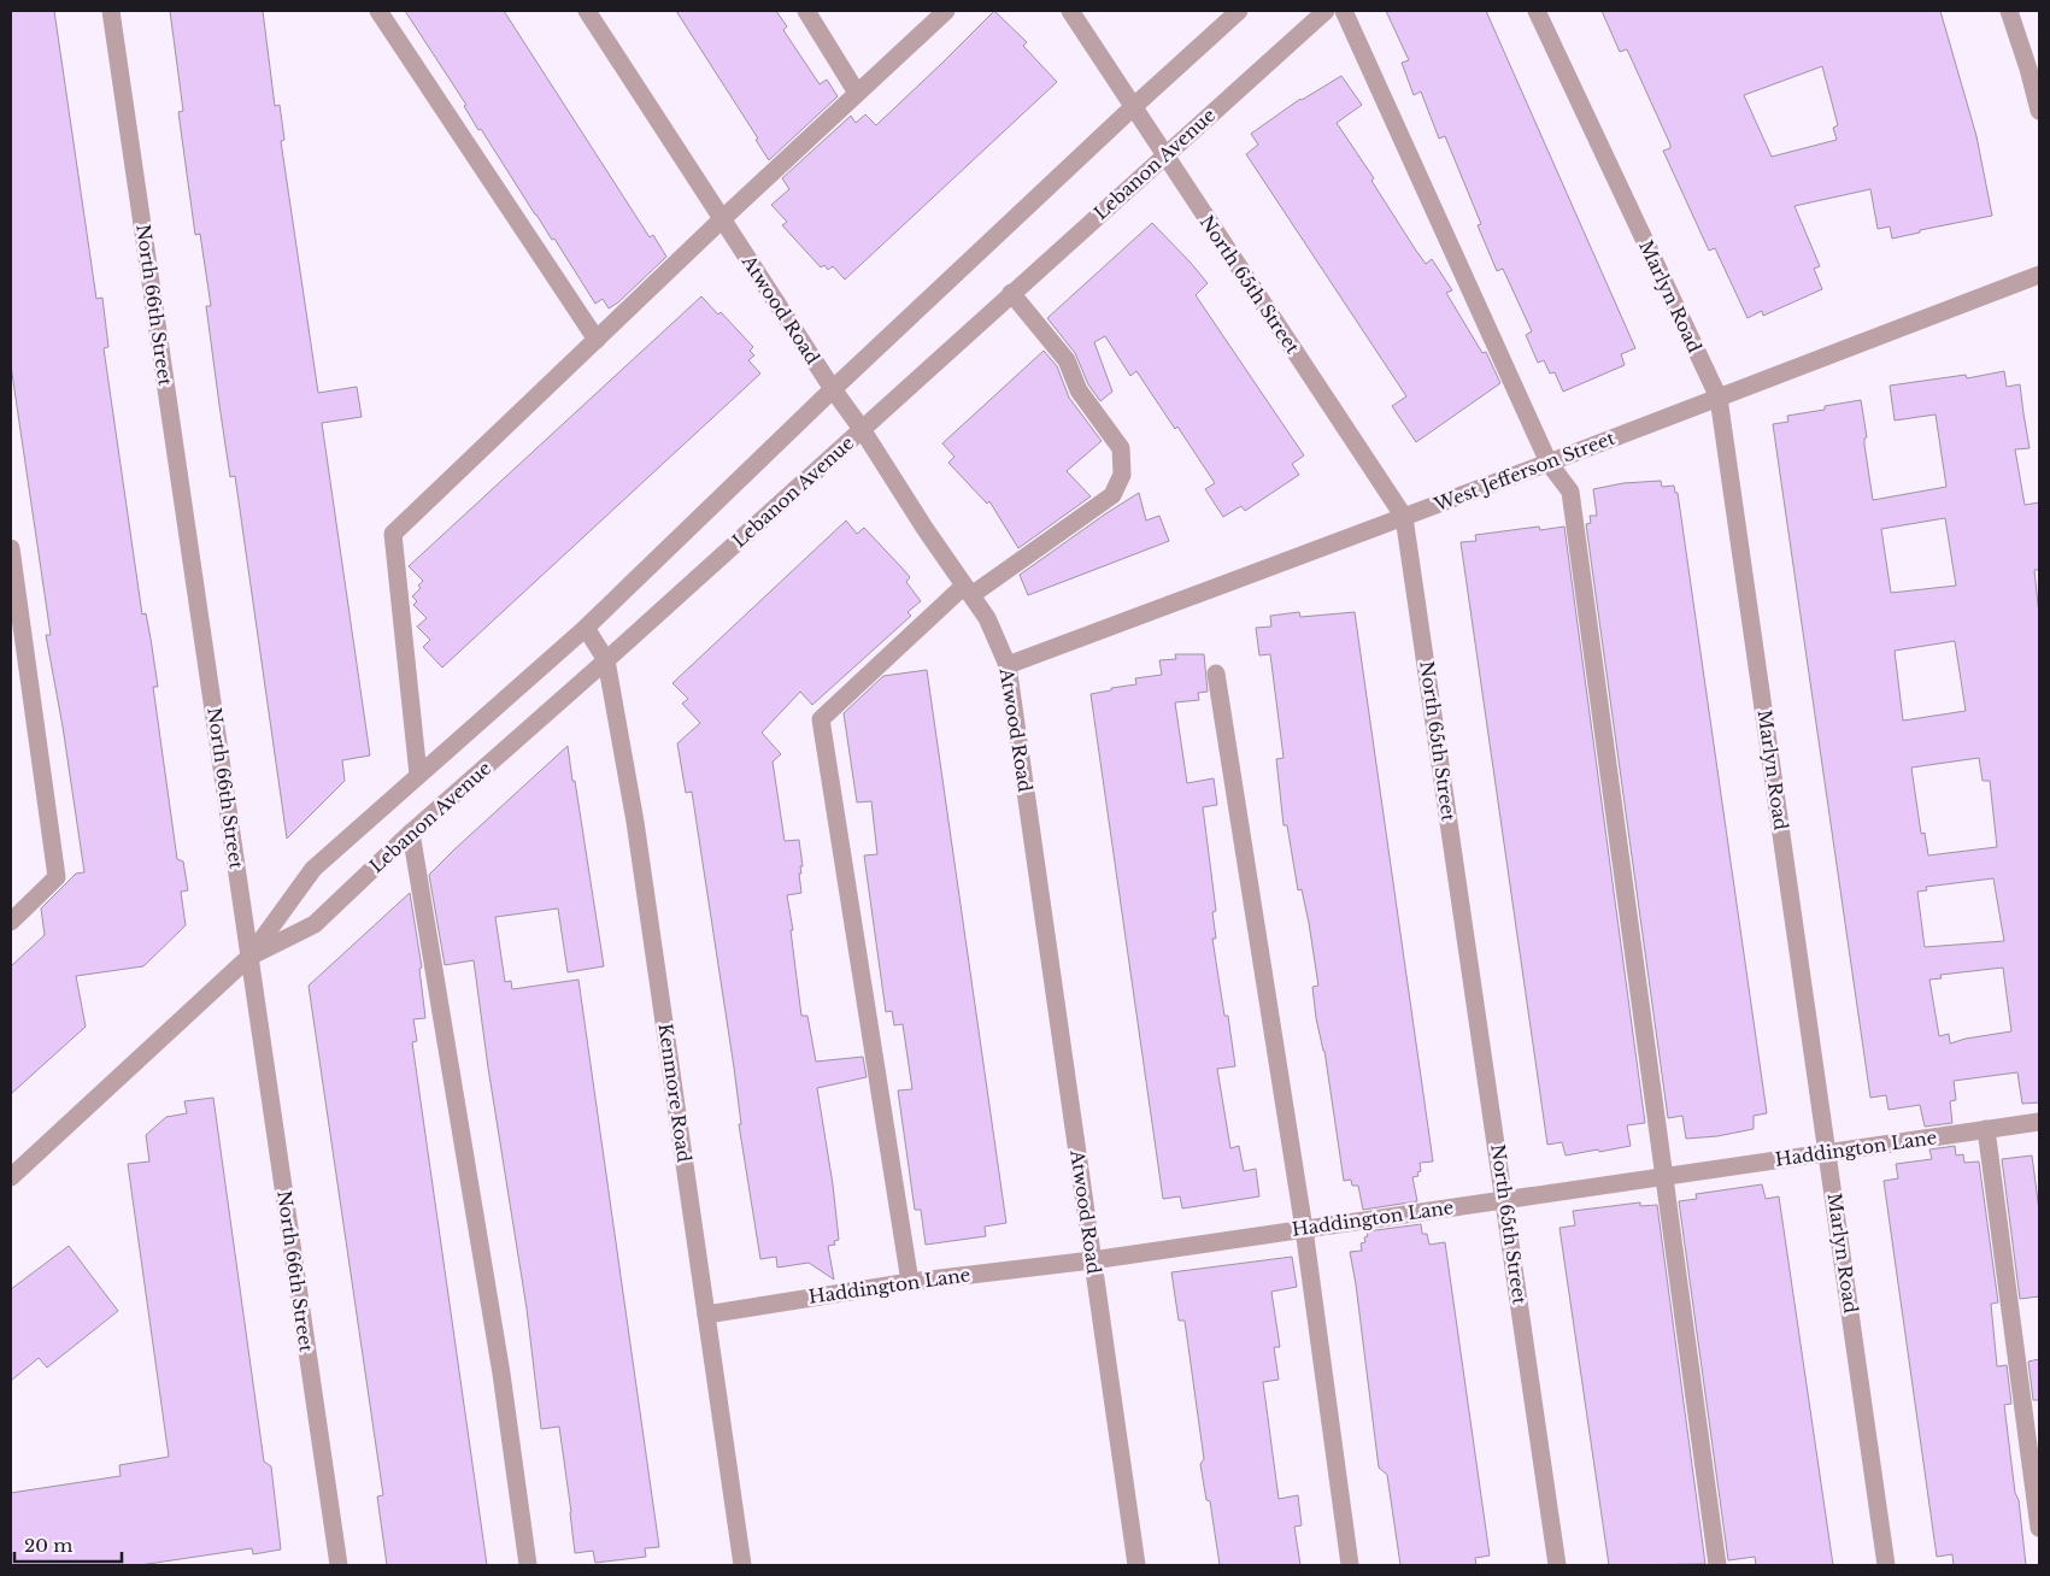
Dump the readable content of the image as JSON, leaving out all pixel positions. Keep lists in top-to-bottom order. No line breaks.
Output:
{"streets":{"street":["Lebanon Avenue","North 65th Street","Marlyn Road","North 66th Street","Atwood Road","West Jefferson Street","Kenmore Road","Haddington Lane"]},"crossings":[["Lebanon Avenue","North 65th Street"],["Lebanon Avenue","North 66th Street"],["Lebanon Avenue","Atwood Road"],["Lebanon Avenue","Kenmore Road"],["North 65th Street","West Jefferson Street"],["North 65th Street","Haddington Lane"],["Marlyn Road","West Jefferson Street"],["Marlyn Road","Haddington Lane"],["Atwood Road","West Jefferson Street"],["Atwood Road","Haddington Lane"],["Kenmore Road","Haddington Lane"]],"scale_bar":"20 m"}
